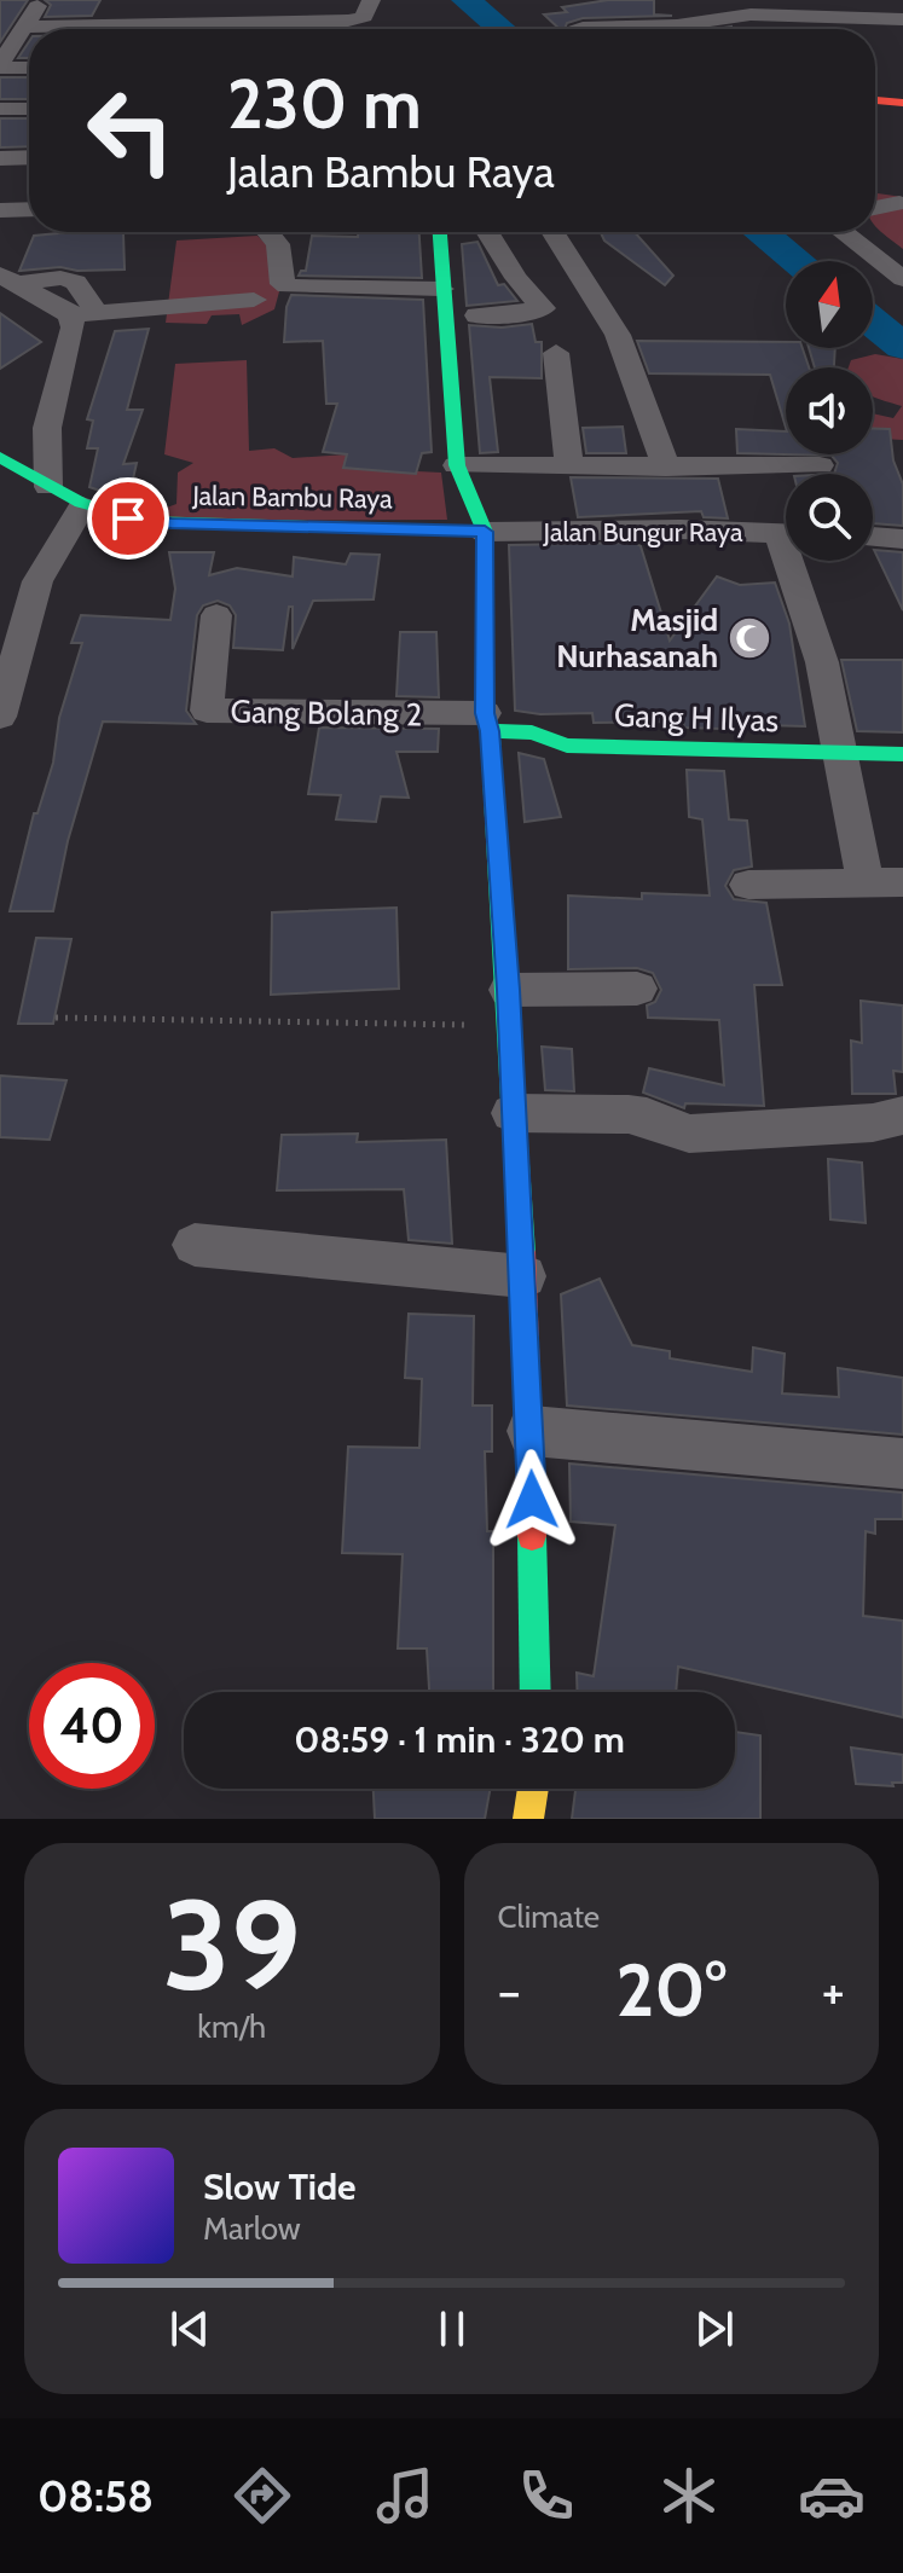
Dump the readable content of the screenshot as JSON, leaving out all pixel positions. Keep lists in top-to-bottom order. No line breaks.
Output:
{"streets":{"street":["Jalan Bambu Raya","Jalan Bungur Raya","Gang Bolang 2","Gang H Ilyas"]},"crossings":[["Jalan Bambu Raya","Jalan Bungur Raya"],["Gang Bolang 2","Gang H Ilyas"]],"places":{"mosque":["Masjid Nurhasanah"]},"north":"top","page":{"turn":["230 m","Jalan Bambu Raya"],"limit":"40","trip":"08:59 · 1 min · 320 m","tile":[["39","km/h"],"Climate"],"heat":["−","20°","+"],"song":["Slow Tide","Marlow"],"tabs":"08:58"}}
